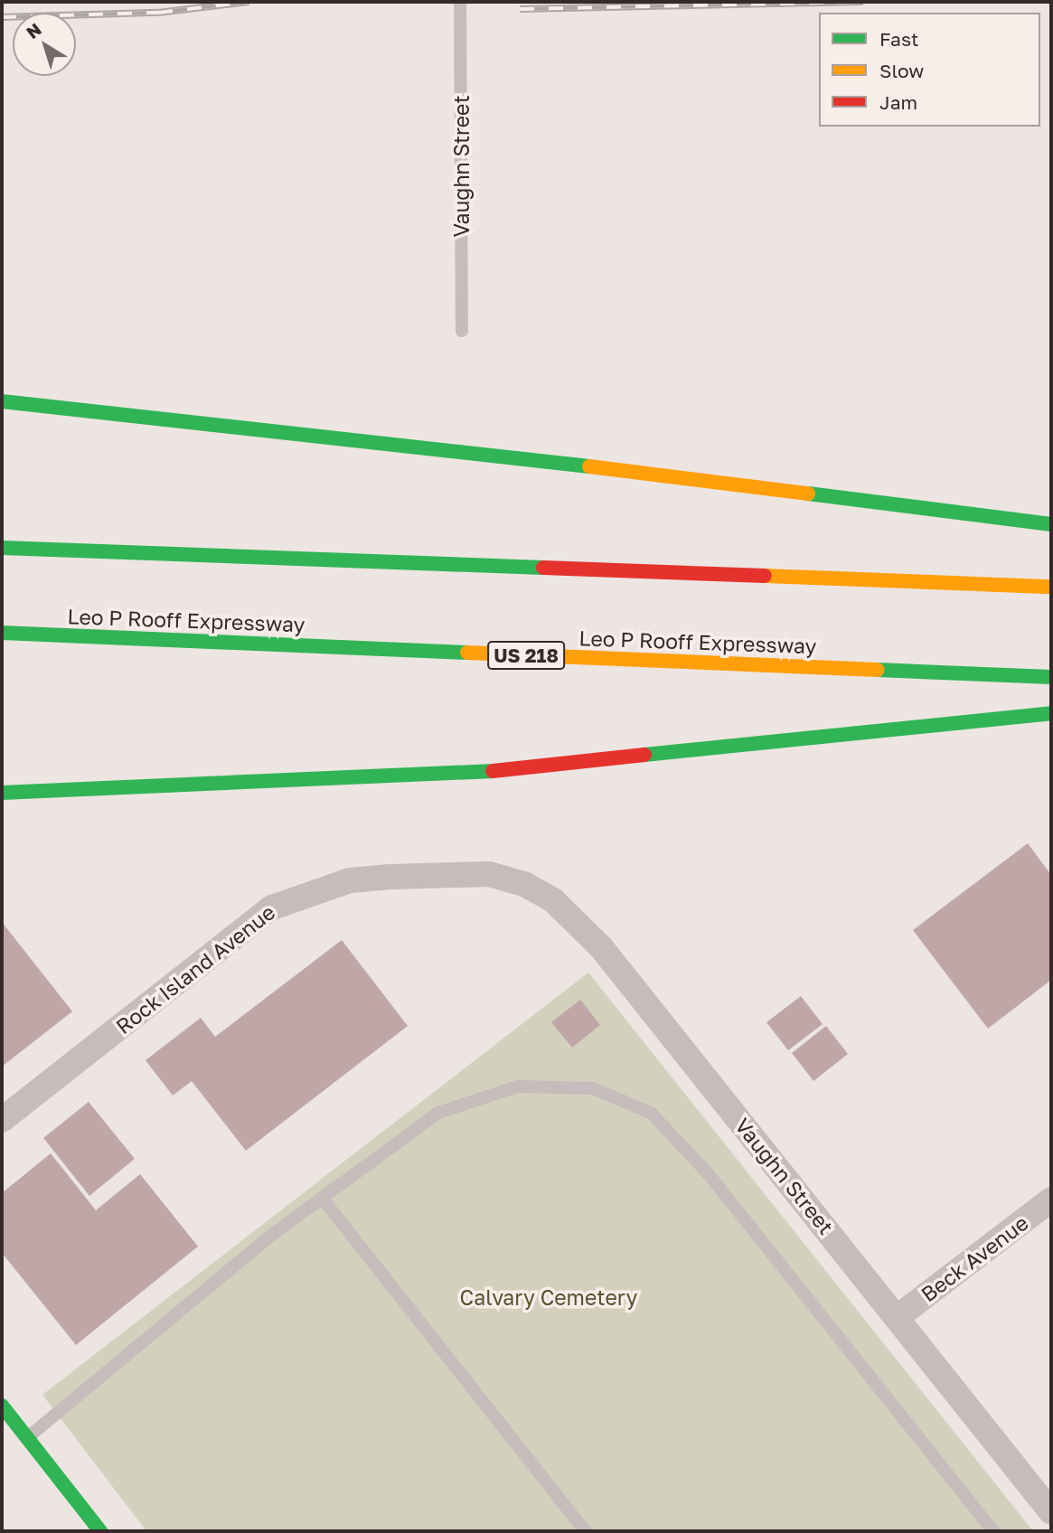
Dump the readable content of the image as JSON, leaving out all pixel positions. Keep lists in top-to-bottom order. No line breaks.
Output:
{"streets":{"main road":["Leo P Rooff Expressway","US 218"],"street":["Vaughn Street","Rock Island Avenue","Beck Avenue"]},"crossings":[["Vaughn Street","Rock Island Avenue"],["Vaughn Street","Beck Avenue"]],"parks":["Calvary Cemetery"],"legend":["Fast","Slow","Jam"],"north":"top left"}
